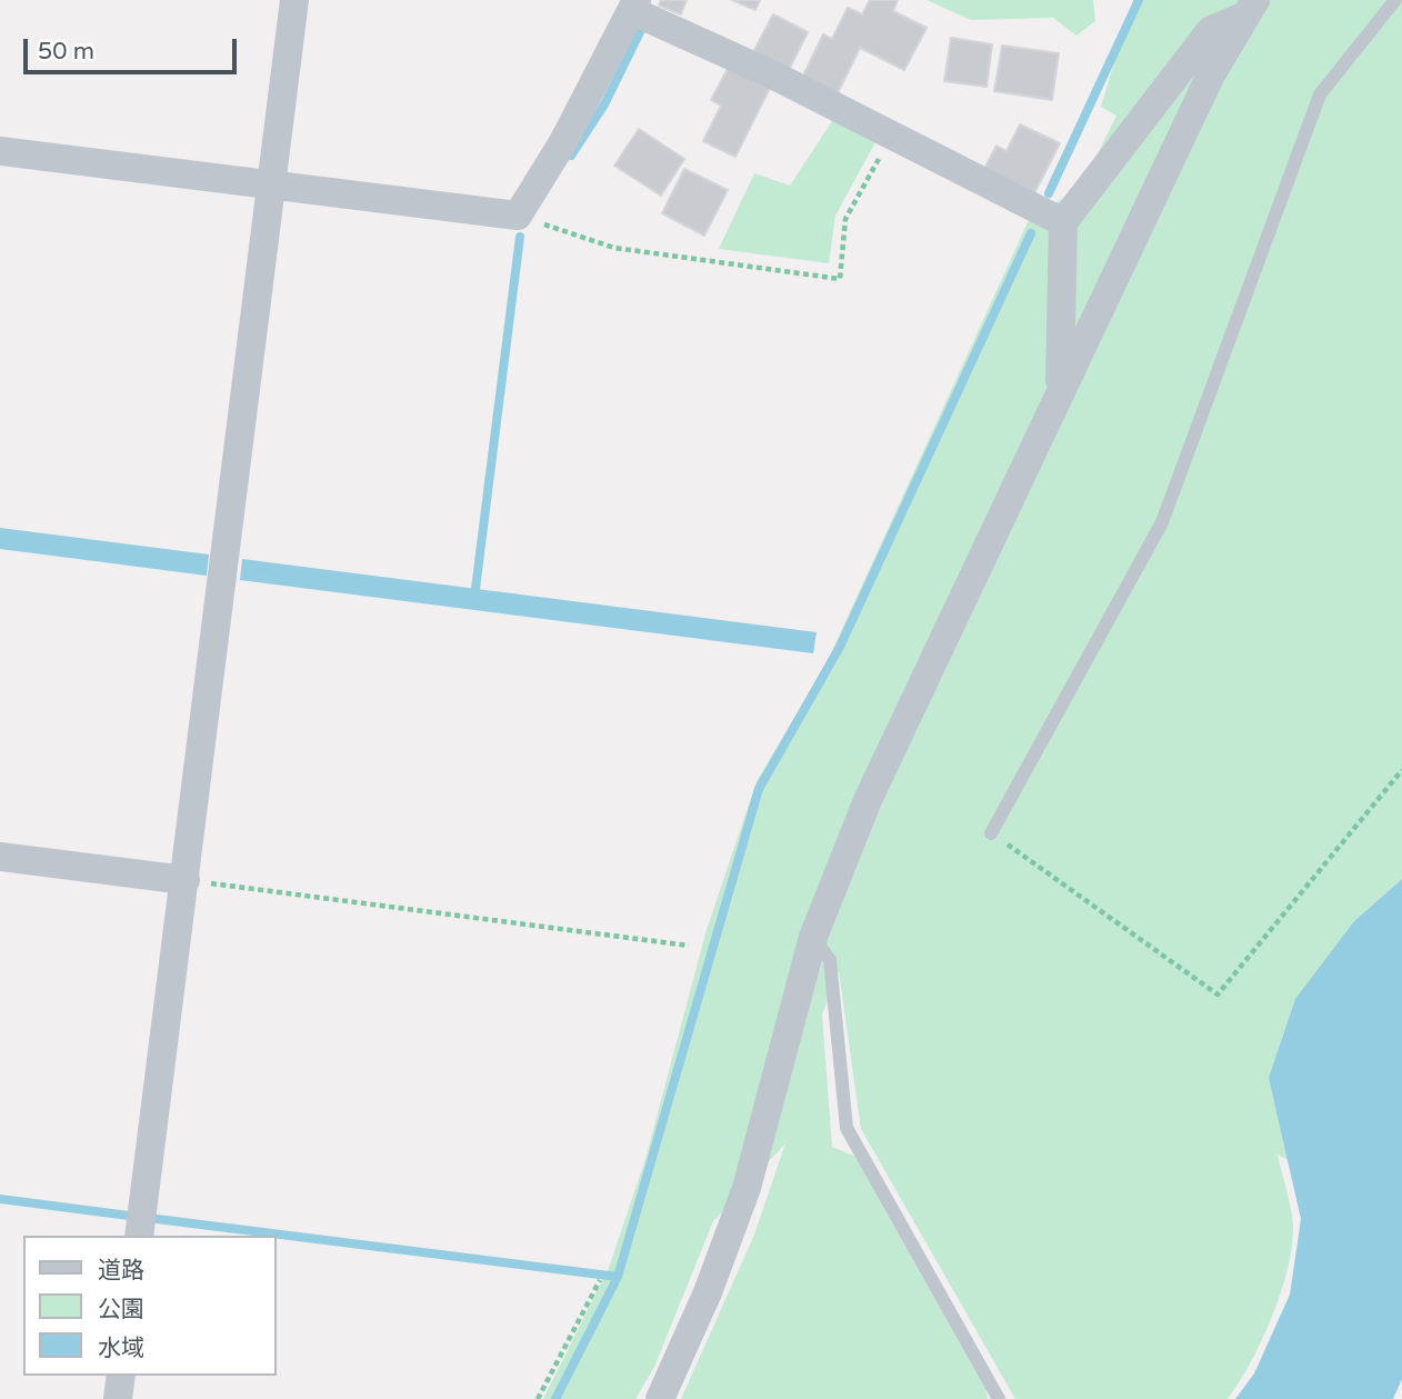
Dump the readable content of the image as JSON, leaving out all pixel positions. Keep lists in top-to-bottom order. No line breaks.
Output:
{"legend":["道路","公園","水域"],"scale_bar":"50 m"}
